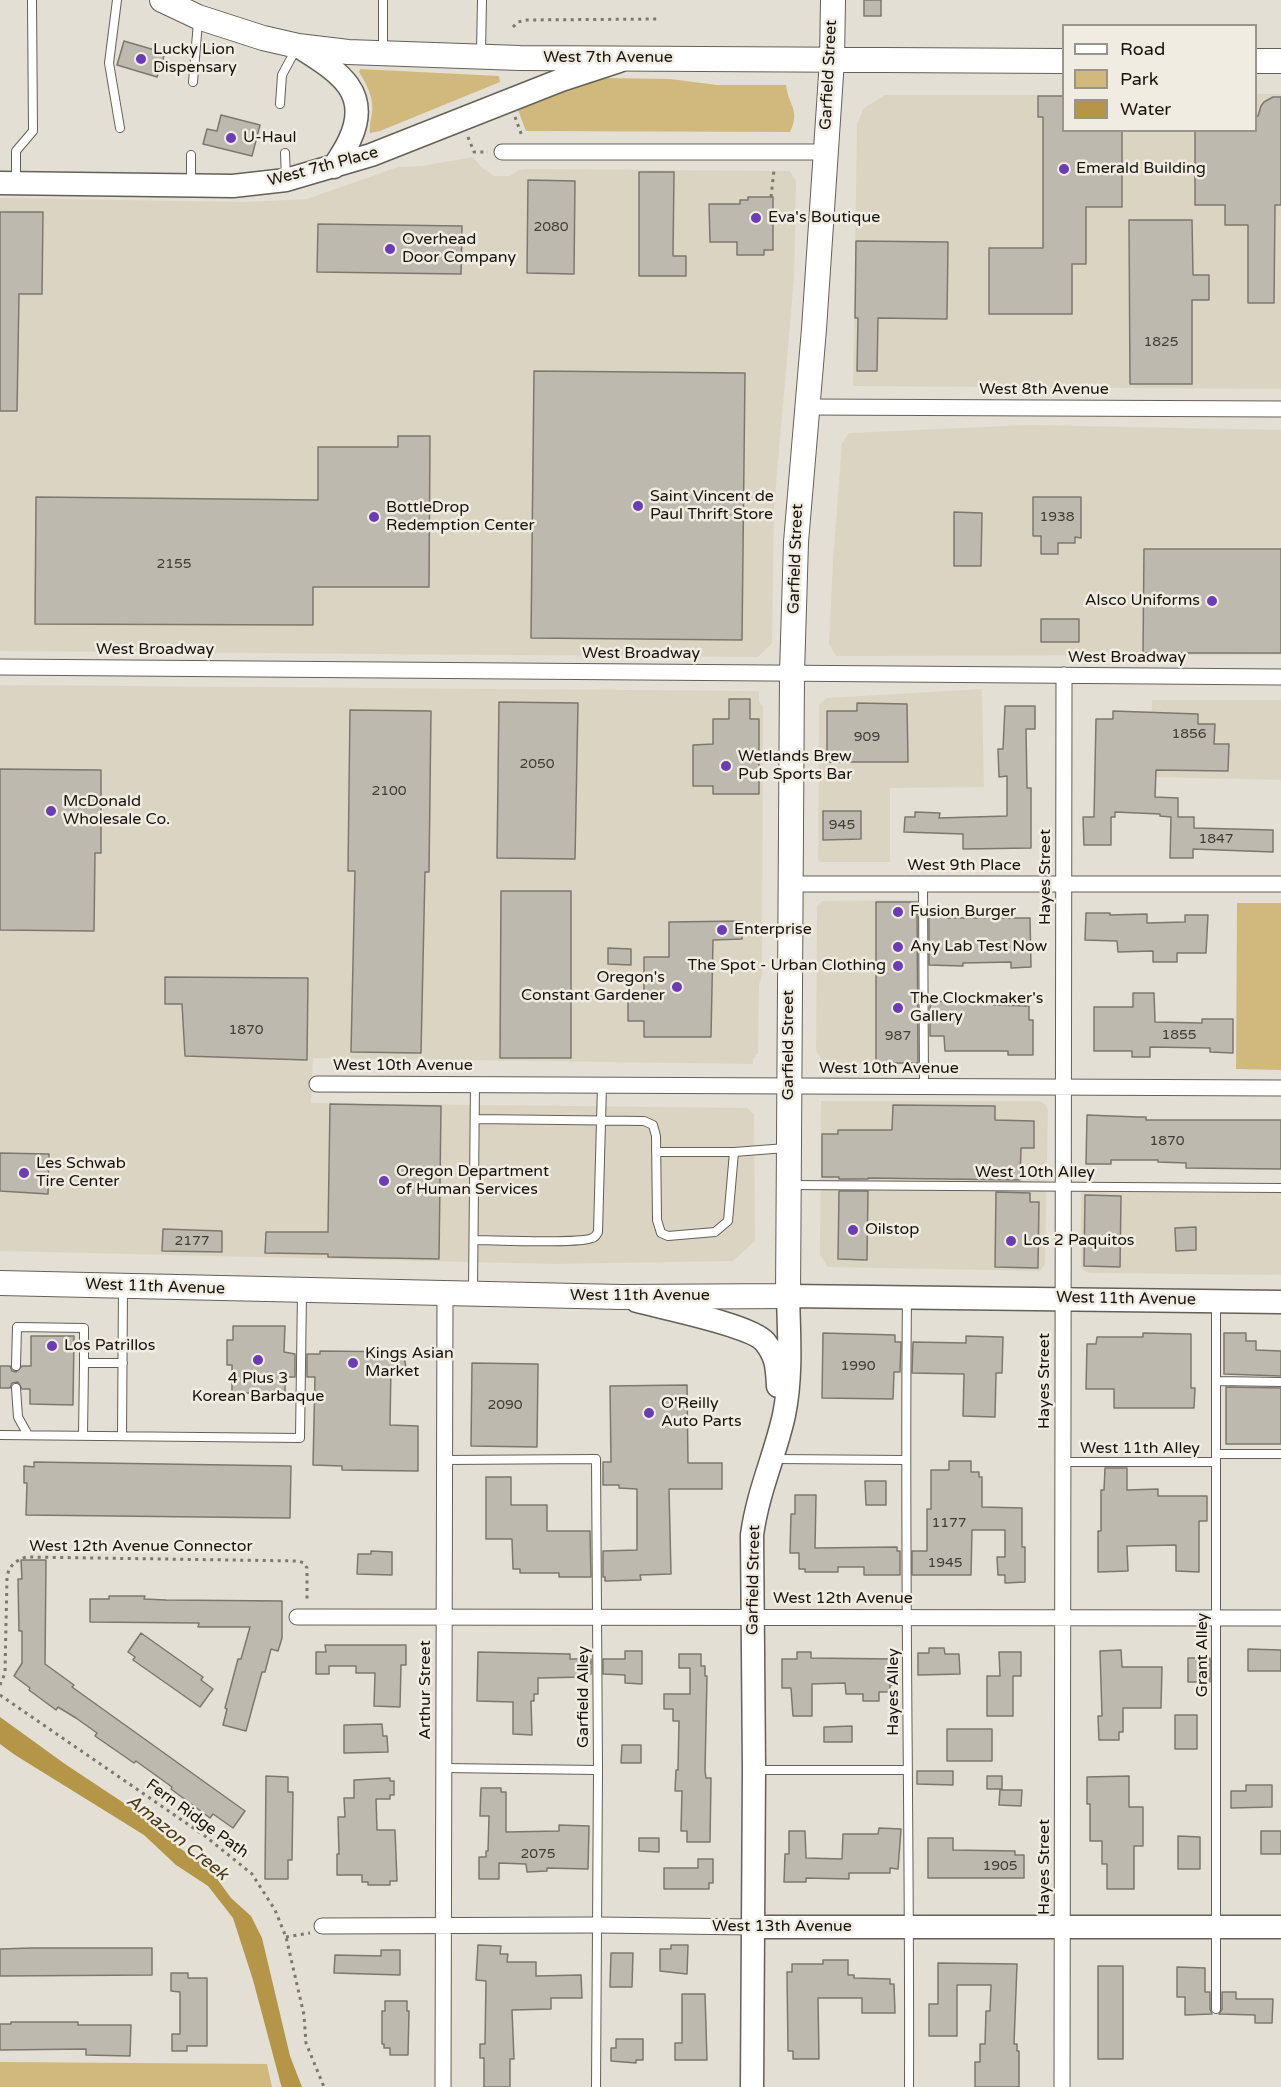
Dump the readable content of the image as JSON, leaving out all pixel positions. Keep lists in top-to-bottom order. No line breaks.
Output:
{"streets":{"main road":["West 7th Avenue","Garfield Street","West 7th Place","West 11th Avenue","West 13th Avenue"],"street":["West 8th Avenue","West Broadway","West 9th Place","Hayes Street","West 10th Avenue","West 12th Avenue","Arthur Street"],"lane":["West 10th Alley","West 11th Alley","Grant Alley","Hayes Alley","Garfield Alley"],"path":["West 12th Avenue Connector","Fern Ridge Path"]},"crossings":[["West 7th Avenue","Garfield Street"],["West 7th Avenue","West 7th Place"],["Garfield Street","West 8th Avenue"],["Garfield Street","West Broadway"],["Garfield Street","West 9th Place"],["Garfield Street","West 10th Avenue"],["Garfield Street","West 10th Alley"],["Garfield Street","West 11th Avenue"],["Garfield Street","West 12th Avenue"],["Garfield Street","West 13th Avenue"],["West Broadway","Hayes Street"],["West 9th Place","Hayes Street"],["Hayes Street","West 10th Avenue"],["Hayes Street","West 10th Alley"],["Hayes Street","West 11th Avenue"],["Hayes Street","West 11th Alley"],["Hayes Street","West 12th Avenue"],["Hayes Street","West 13th Avenue"],["West 11th Avenue","Grant Alley"],["West 11th Avenue","Arthur Street"],["West 11th Avenue","Hayes Alley"],["West 11th Alley","Grant Alley"],["West 12th Avenue Connector","West 12th Avenue"],["West 12th Avenue","Grant Alley"],["West 12th Avenue","Arthur Street"],["West 12th Avenue","Hayes Alley"],["West 12th Avenue","Garfield Alley"],["Grant Alley","West 13th Avenue"],["Arthur Street","Garfield Alley"],["Arthur Street","West 13th Avenue"],["Hayes Alley","West 13th Avenue"],["Garfield Alley","West 13th Avenue"]],"water":["Amazon Creek"],"places":["Lucky Lion Dispensary","U-Haul","Emerald Building","Eva's Boutique","Overhead Door Company","Saint Vincent de Paul Thrift Store","BottleDrop Redemption Center","Alsco Uniforms","Wetlands Brew Pub Sports Bar","McDonald Wholesale Co.","Fusion Burger","Enterprise","Any Lab Test Now","The Spot - Urban Clothing","Oregon's Constant Gardener","The Clockmaker's Gallery","Les Schwab Tire Center","Oregon Department of Human Services","Oilstop","Los 2 Paquitos","Los Patrillos","4 Plus 3 Korean Barbaque","Kings Asian Market","O'Reilly Auto Parts"],"house_numbers":["2080","1825","1938","2155","1856","909","2050","2100","945","1847","1870","1855","987","1870","2177","1990","2090","1177","1945","2075","1905"],"legend":["Road","Park","Water"]}
